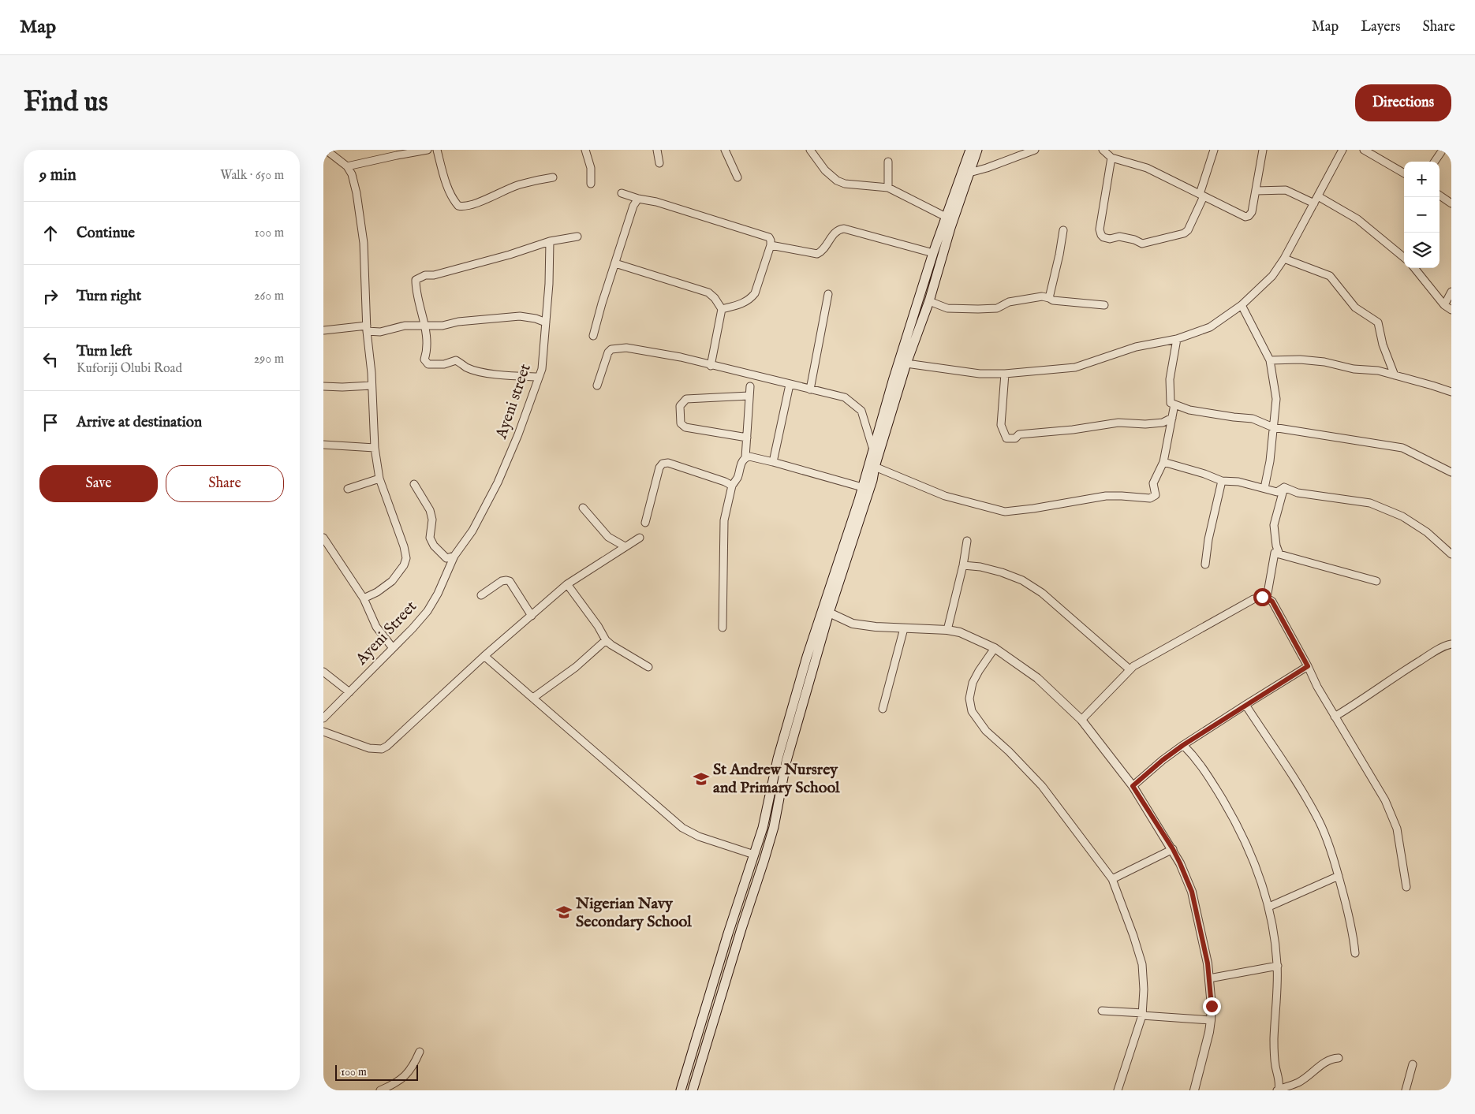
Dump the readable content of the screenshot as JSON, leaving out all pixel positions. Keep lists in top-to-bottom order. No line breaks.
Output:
{"streets":{"street":["Ayeni street","Ayeni Street"]},"crossings":[["Ayeni street","Ayeni Street"]],"places":{"school or university":["St Andrew Nursrey and Primary School","Nigerian Navy Secondary School"]},"scale_bar":"100 m","page":{"header":"Map","nav":["Map","Layers","Share"],"buttons":["Directions",["Save","Share"]],"title":"Find us","heading":["9 min","Walk · 650 m"],"map_buttons":["+","−"],"list":[["Continue","100 m"],["Turn right","260 m"],["Turn left","Kuforiji Olubi Road","290 m"],"Arrive at destination"],"scale":"100 m"}}
